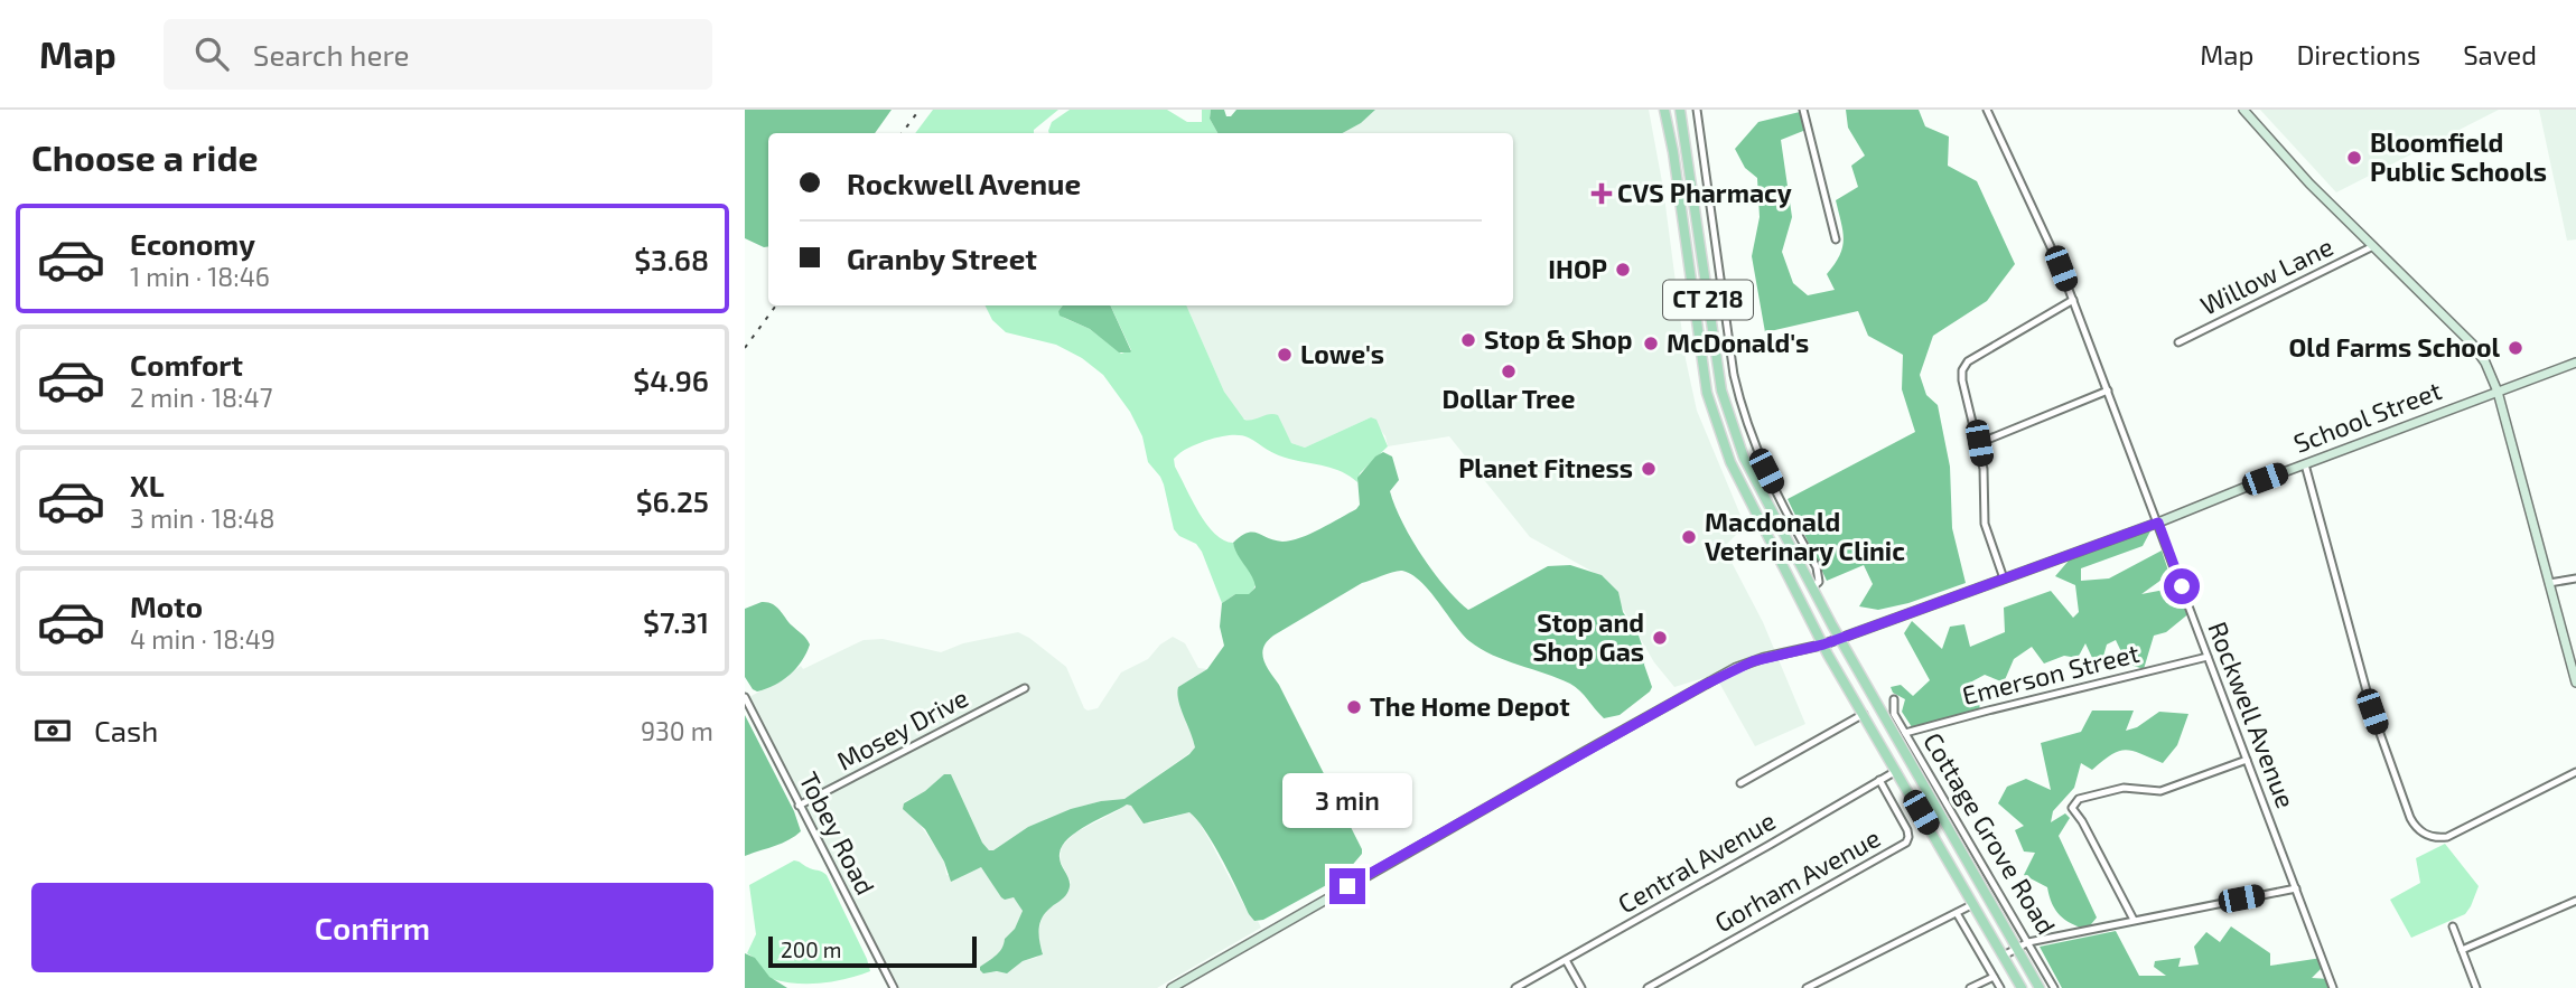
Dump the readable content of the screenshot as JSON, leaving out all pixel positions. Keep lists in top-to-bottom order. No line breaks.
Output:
{"streets":{"main road":["CT 218","School Street","Cottage Grove Road"],"street":["Willow Lane","Emerson Street","Rockwell Avenue","Mosey Drive","Tobey Road","Central Avenue","Gorham Avenue"]},"crossings":[["School Street","Rockwell Avenue"],["School Street","Cottage Grove Road"],["Emerson Street","Rockwell Avenue"],["Emerson Street","Cottage Grove Road"],["Mosey Drive","Tobey Road"],["Cottage Grove Road","Central Avenue"],["Central Avenue","Gorham Avenue"]],"places":{"other":["Bloomfield Public Schools","IHOP","Stop & Shop","McDonald's","Old Farms School","Lowe's","Dollar Tree","Planet Fitness","Macdonald Veterinary Clinic","Stop and Shop Gas","The Home Depot"],"health":["CVS Pharmacy"]},"scale_bar":"200 m","page":{"header":"Map","search":"Search here","nav":["Map","Directions","Saved"],"heading":"Choose a ride","banner":["Rockwell Avenue","Granby Street"],"list":[{"name":"Economy","note":"1 min · 18:46","value":"$3.68"},{"name":"Comfort","note":"2 min · 18:47","value":"$4.96"},{"name":"XL","note":"3 min · 18:48","value":"$6.25"},{"name":"Moto","note":"4 min · 18:49","value":"$7.31"}],"pay":["Cash","930 m"],"bubble":"3 min","buttons":"Confirm","scale":"200 m"}}
